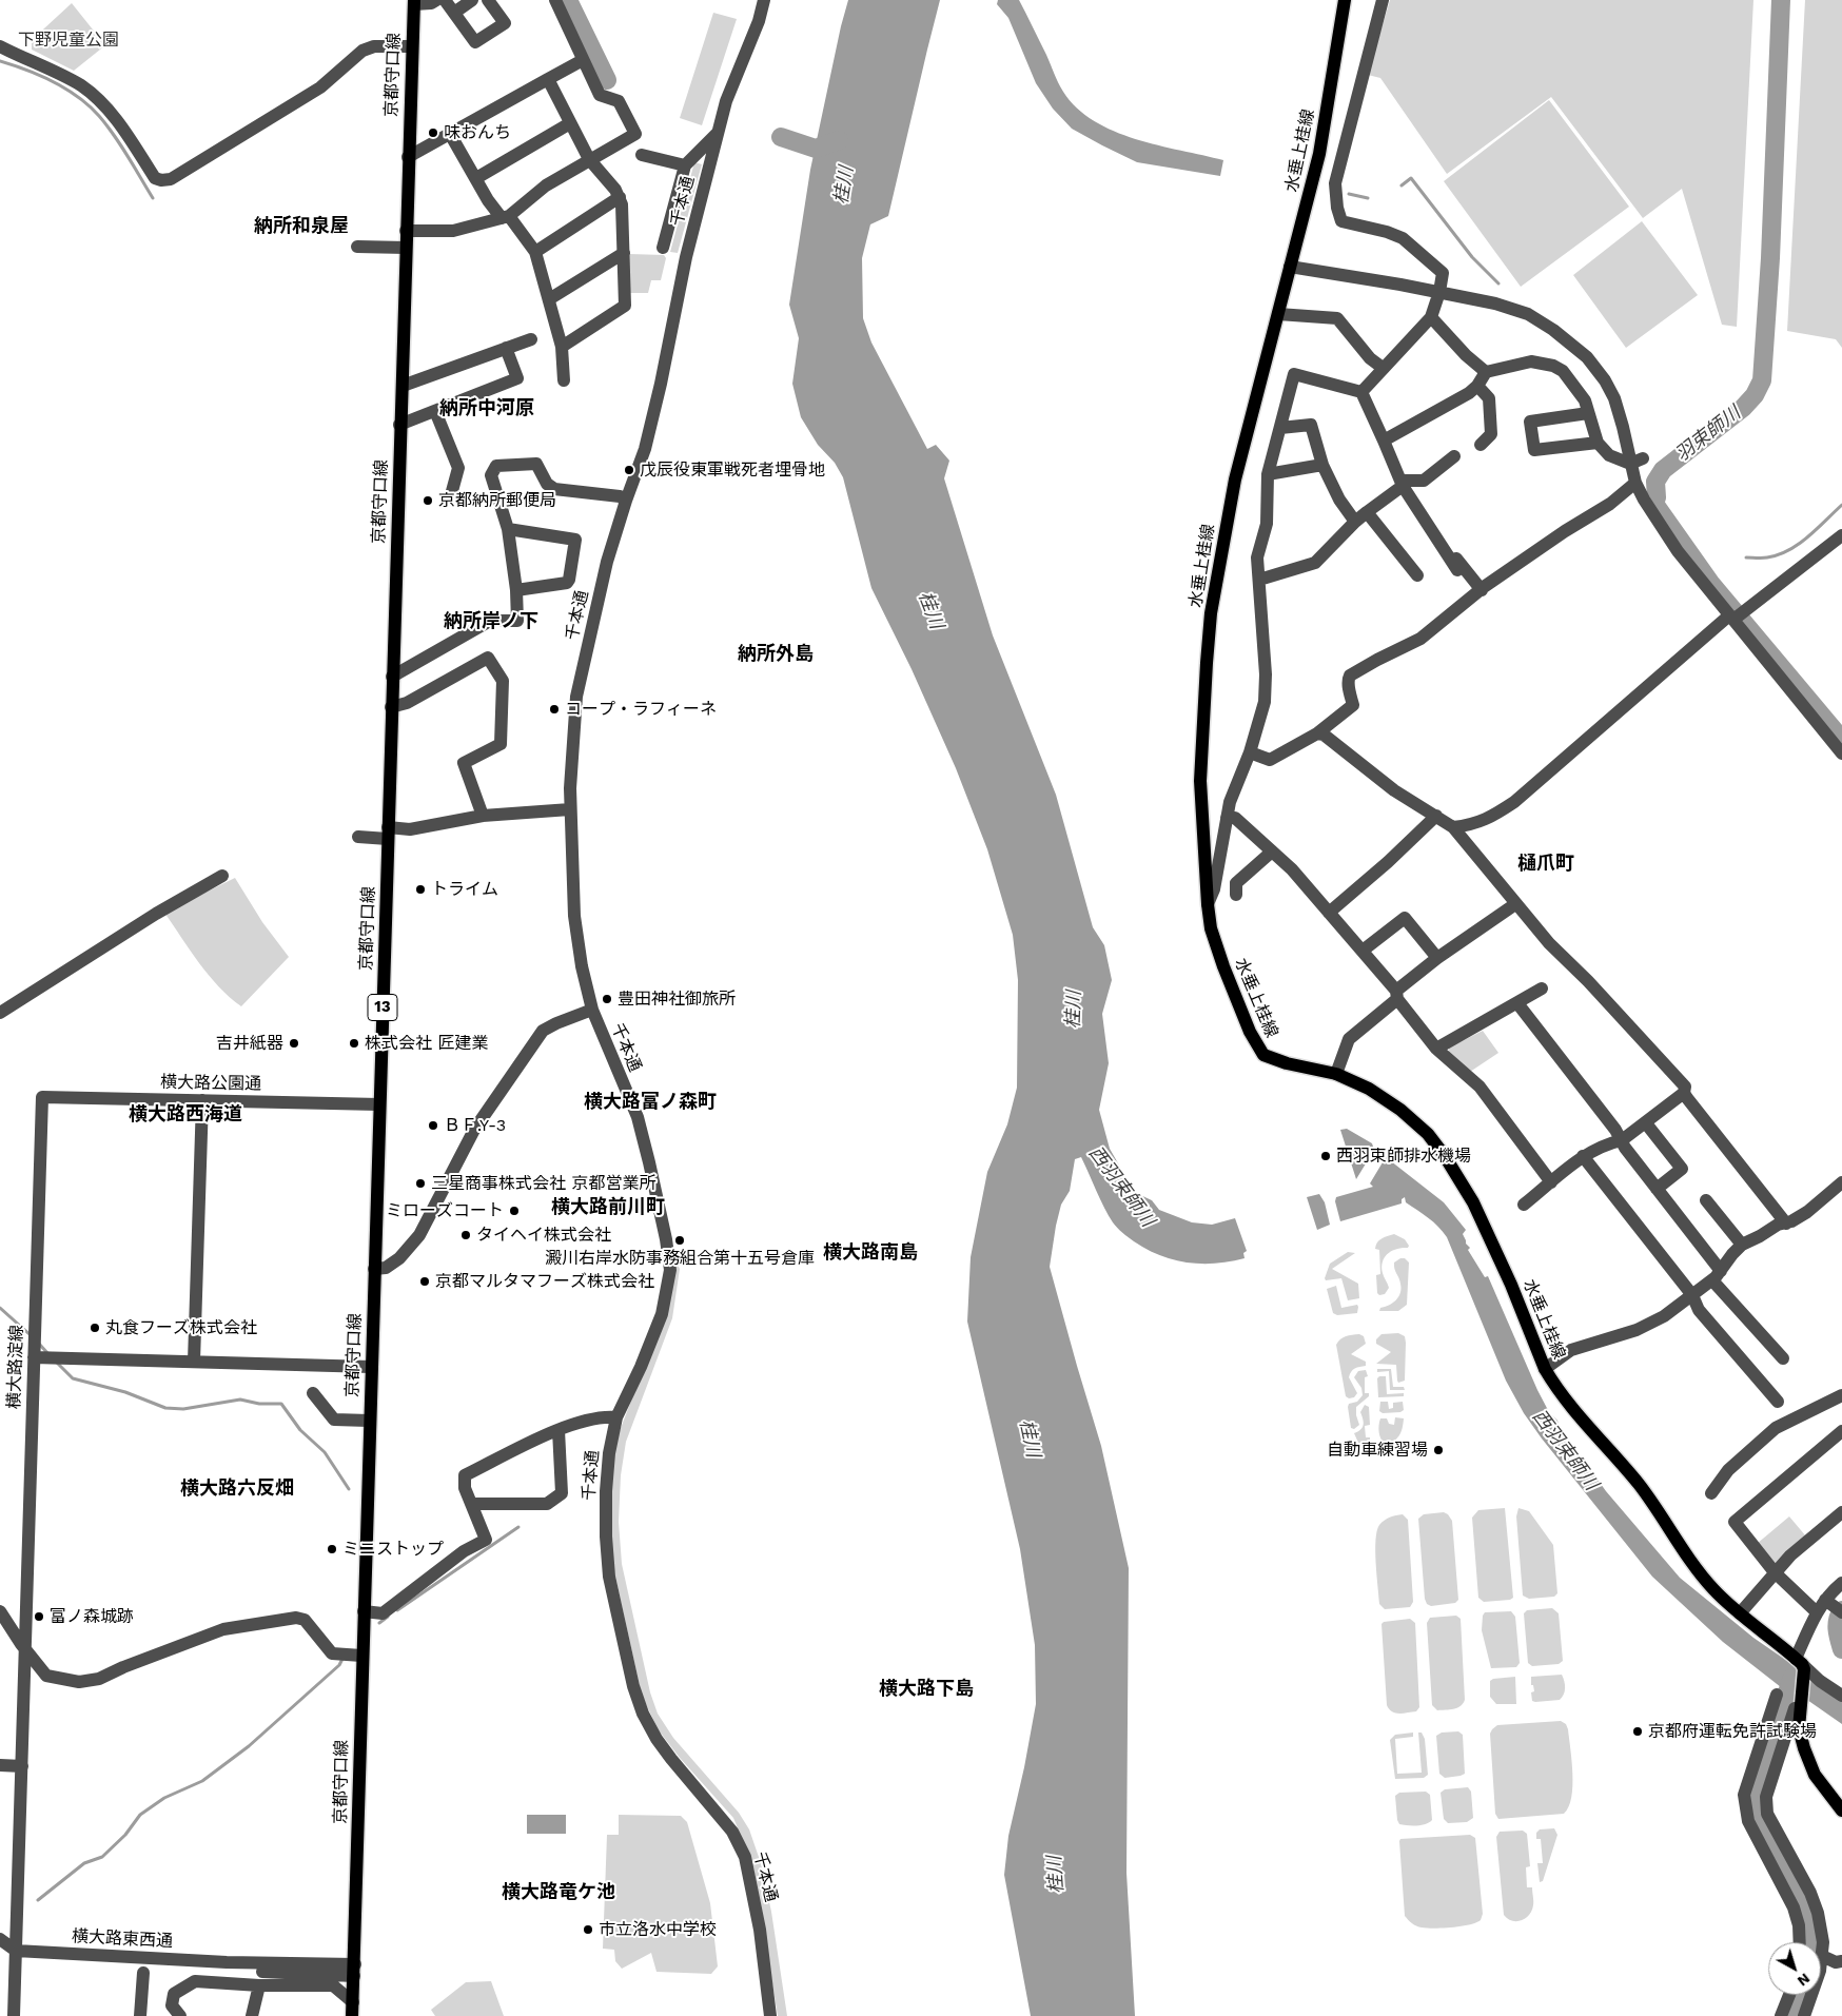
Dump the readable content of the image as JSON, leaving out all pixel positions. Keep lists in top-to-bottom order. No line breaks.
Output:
{"streets":{"main road":["京都守口線","水垂上桂線","13"],"street":["千本通","横大路公園通","横大路淀線","横大路東西通"]},"crossings":[["京都守口線","横大路公園通"],["京都守口線","横大路東西通"],["横大路公園通","横大路淀線"],["横大路淀線","横大路東西通"]],"districts":["納所和泉屋","納所中河原","納所岸ノ下","納所外島","樋爪町","横大路富ノ森町","横大路西海道","横大路前川町","横大路南島","横大路六反畑","横大路下島","横大路竜ケ池"],"water":["桂川","羽束師川","西羽束師川"],"parks":["下野児童公園"],"places":["味おんち","戊辰役東軍戦死者埋骨地","京都納所郵便局","コープ・ラフィーネ","トライム","豊田神社御旅所","吉井紙器","株式会社 匠建業","ＢＦ.Y-3","西羽束師排水機場","三星商事株式会社 京都営業所","ミローズコート","タイヘイ株式会社","澱川右岸水防事務組合第十五号倉庫","京都マルタマフーズ株式会社","丸食フーズ株式会社","自動車練習場","ミニストップ","富ノ森城跡","京都府運転免許試験場","市立洛水中学校"],"north":"bottom right"}
